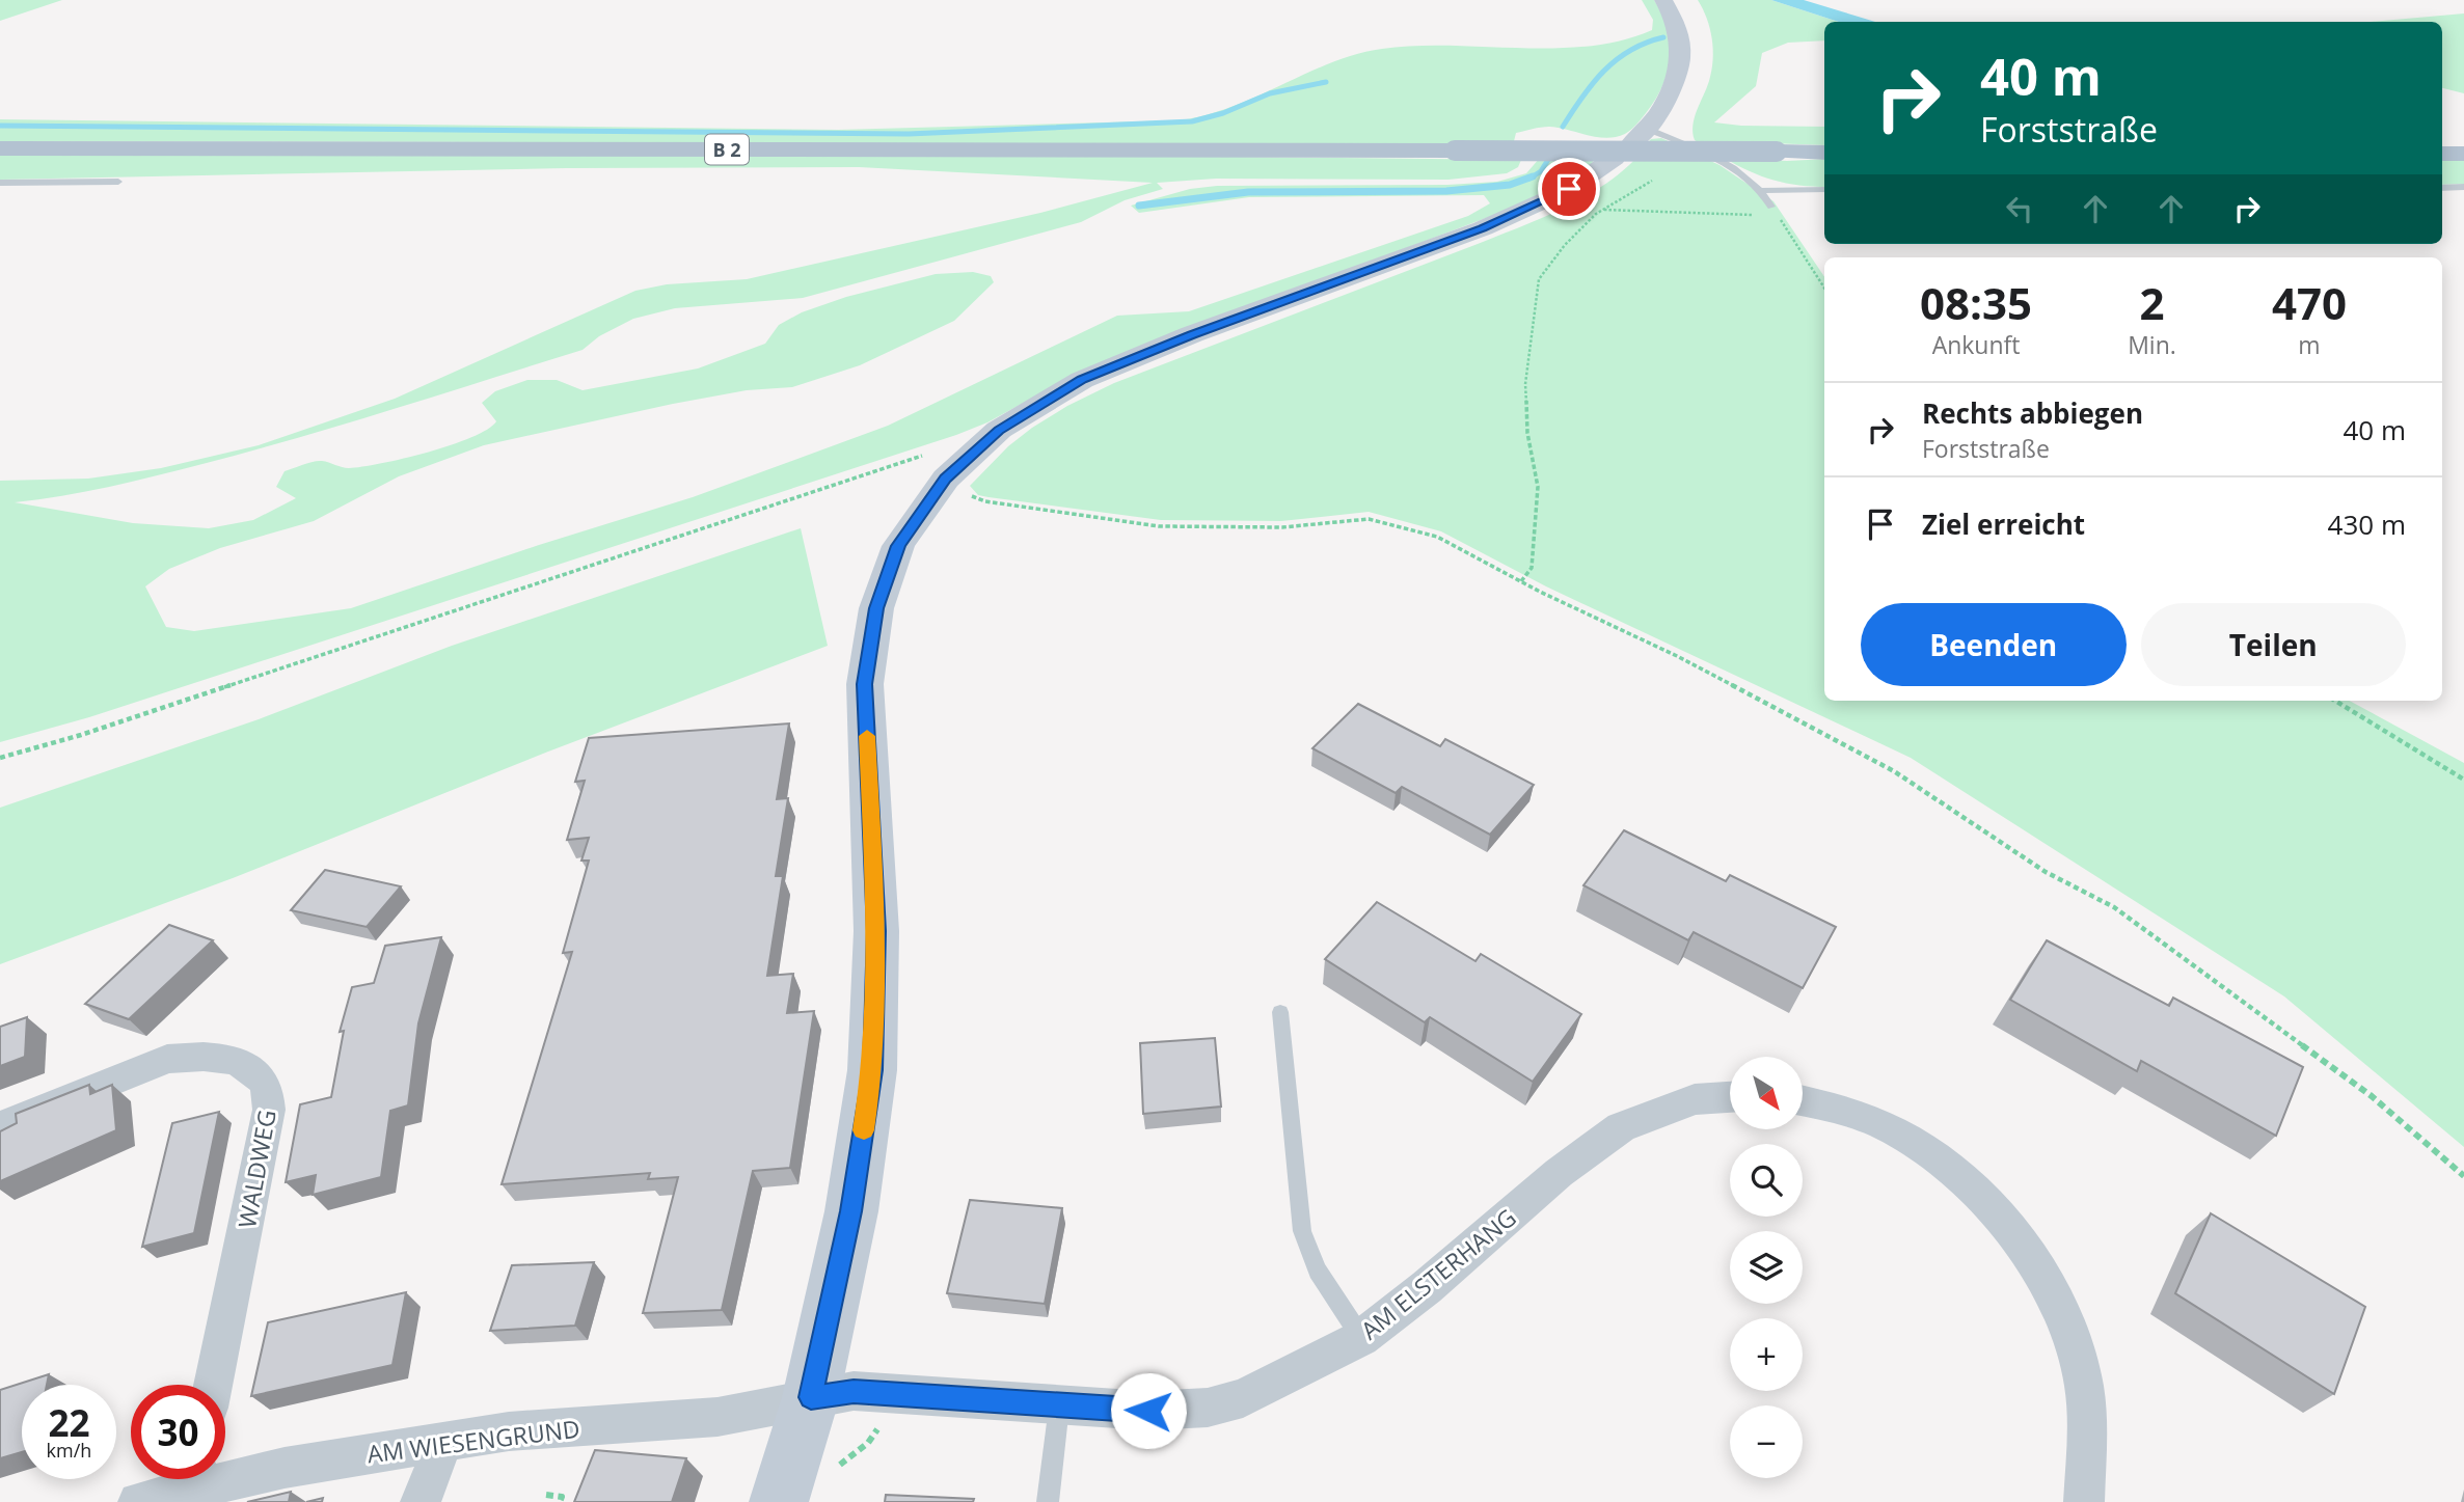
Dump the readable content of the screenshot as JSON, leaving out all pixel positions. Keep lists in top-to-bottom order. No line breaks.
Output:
{"streets":{"main road":["B 2"],"street":["WALDWEG","AM ELSTERHANG","AM WIESENGRUND"]},"crossings":[["AM ELSTERHANG","AM WIESENGRUND"]],"north":"bottom right","page":{"turn":["40 m","Forststraße"],"eta":["08:35","Ankunft","2","Min.","470","m"],"list":[{"name":"Rechts abbiegen","note":"Forststraße","value":"40 m"},{"name":"Ziel erreicht","value":"430 m"}],"buttons":["Beenden","Teilen"],"map_buttons":["+","−"],"speed":"22 km/h","limit":"30"}}
